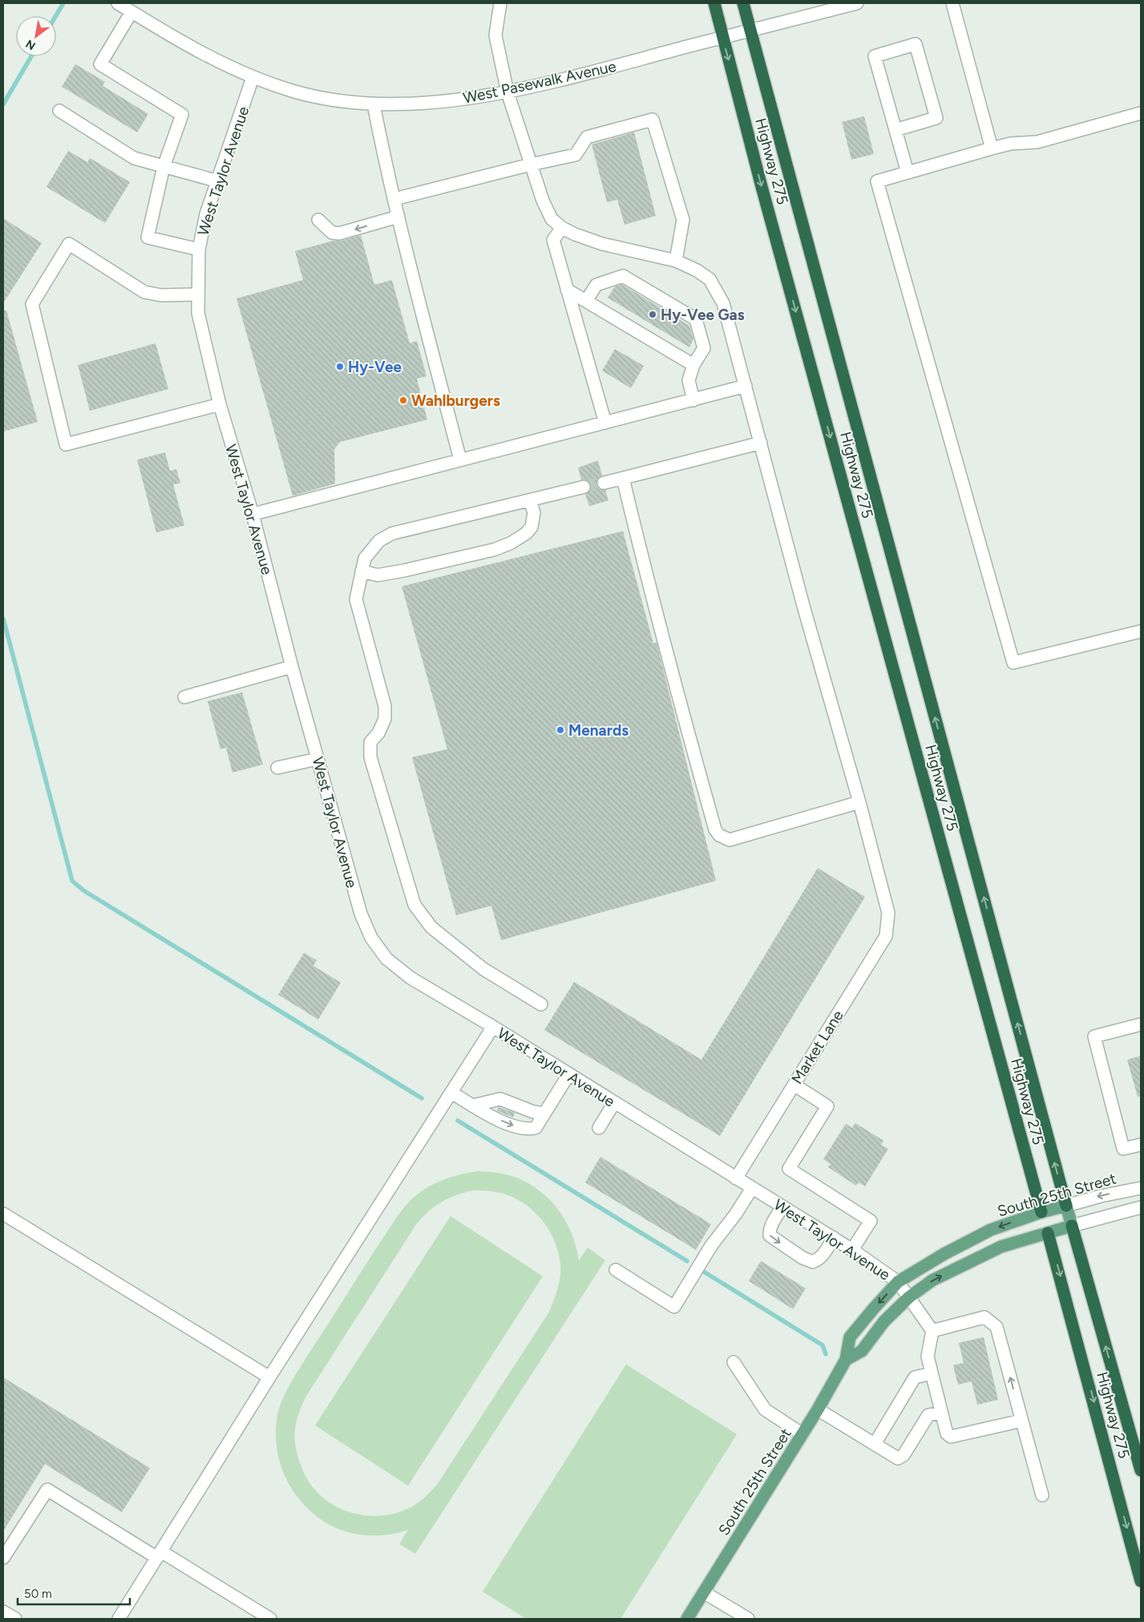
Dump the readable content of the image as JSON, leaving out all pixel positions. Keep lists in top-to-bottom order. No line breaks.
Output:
{"streets":{"highway":["Highway 275"],"main road":["South 25th Street"],"street":["West Pasewalk Avenue","West Taylor Avenue","Market Lane"]},"crossings":[["West Pasewalk Avenue","Highway 275"],["West Pasewalk Avenue","West Taylor Avenue"],["Highway 275","South 25th Street"],["West Taylor Avenue","Market Lane"],["West Taylor Avenue","South 25th Street"]],"places":["Hy-Vee Gas","Hy-Vee","Wahlburgers","Menards"],"scale_bar":"50 m","north":"bottom left"}
